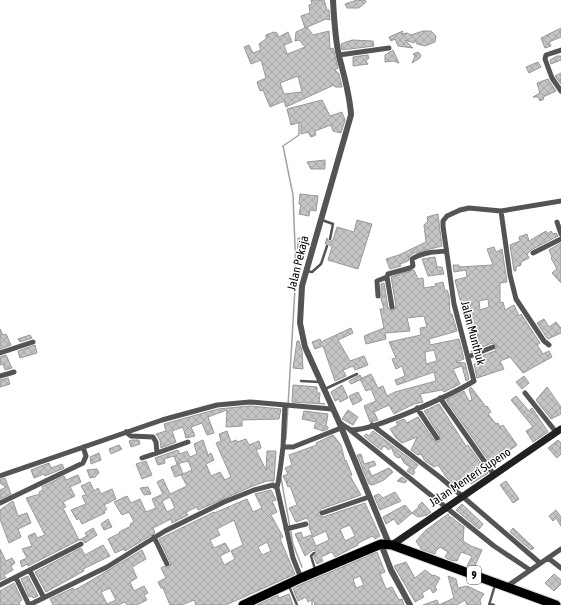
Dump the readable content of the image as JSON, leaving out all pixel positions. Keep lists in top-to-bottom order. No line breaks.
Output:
{"streets":{"highway":["9"],"main road":["Jalan Menteri Supeno"],"street":["Jalan Pekaja","Jalan Munthuk"]},"crossings":[["Jalan Pekaja","Jalan Menteri Supeno"],["Jalan Pekaja","9"],["Jalan Menteri Supeno","9"]]}
